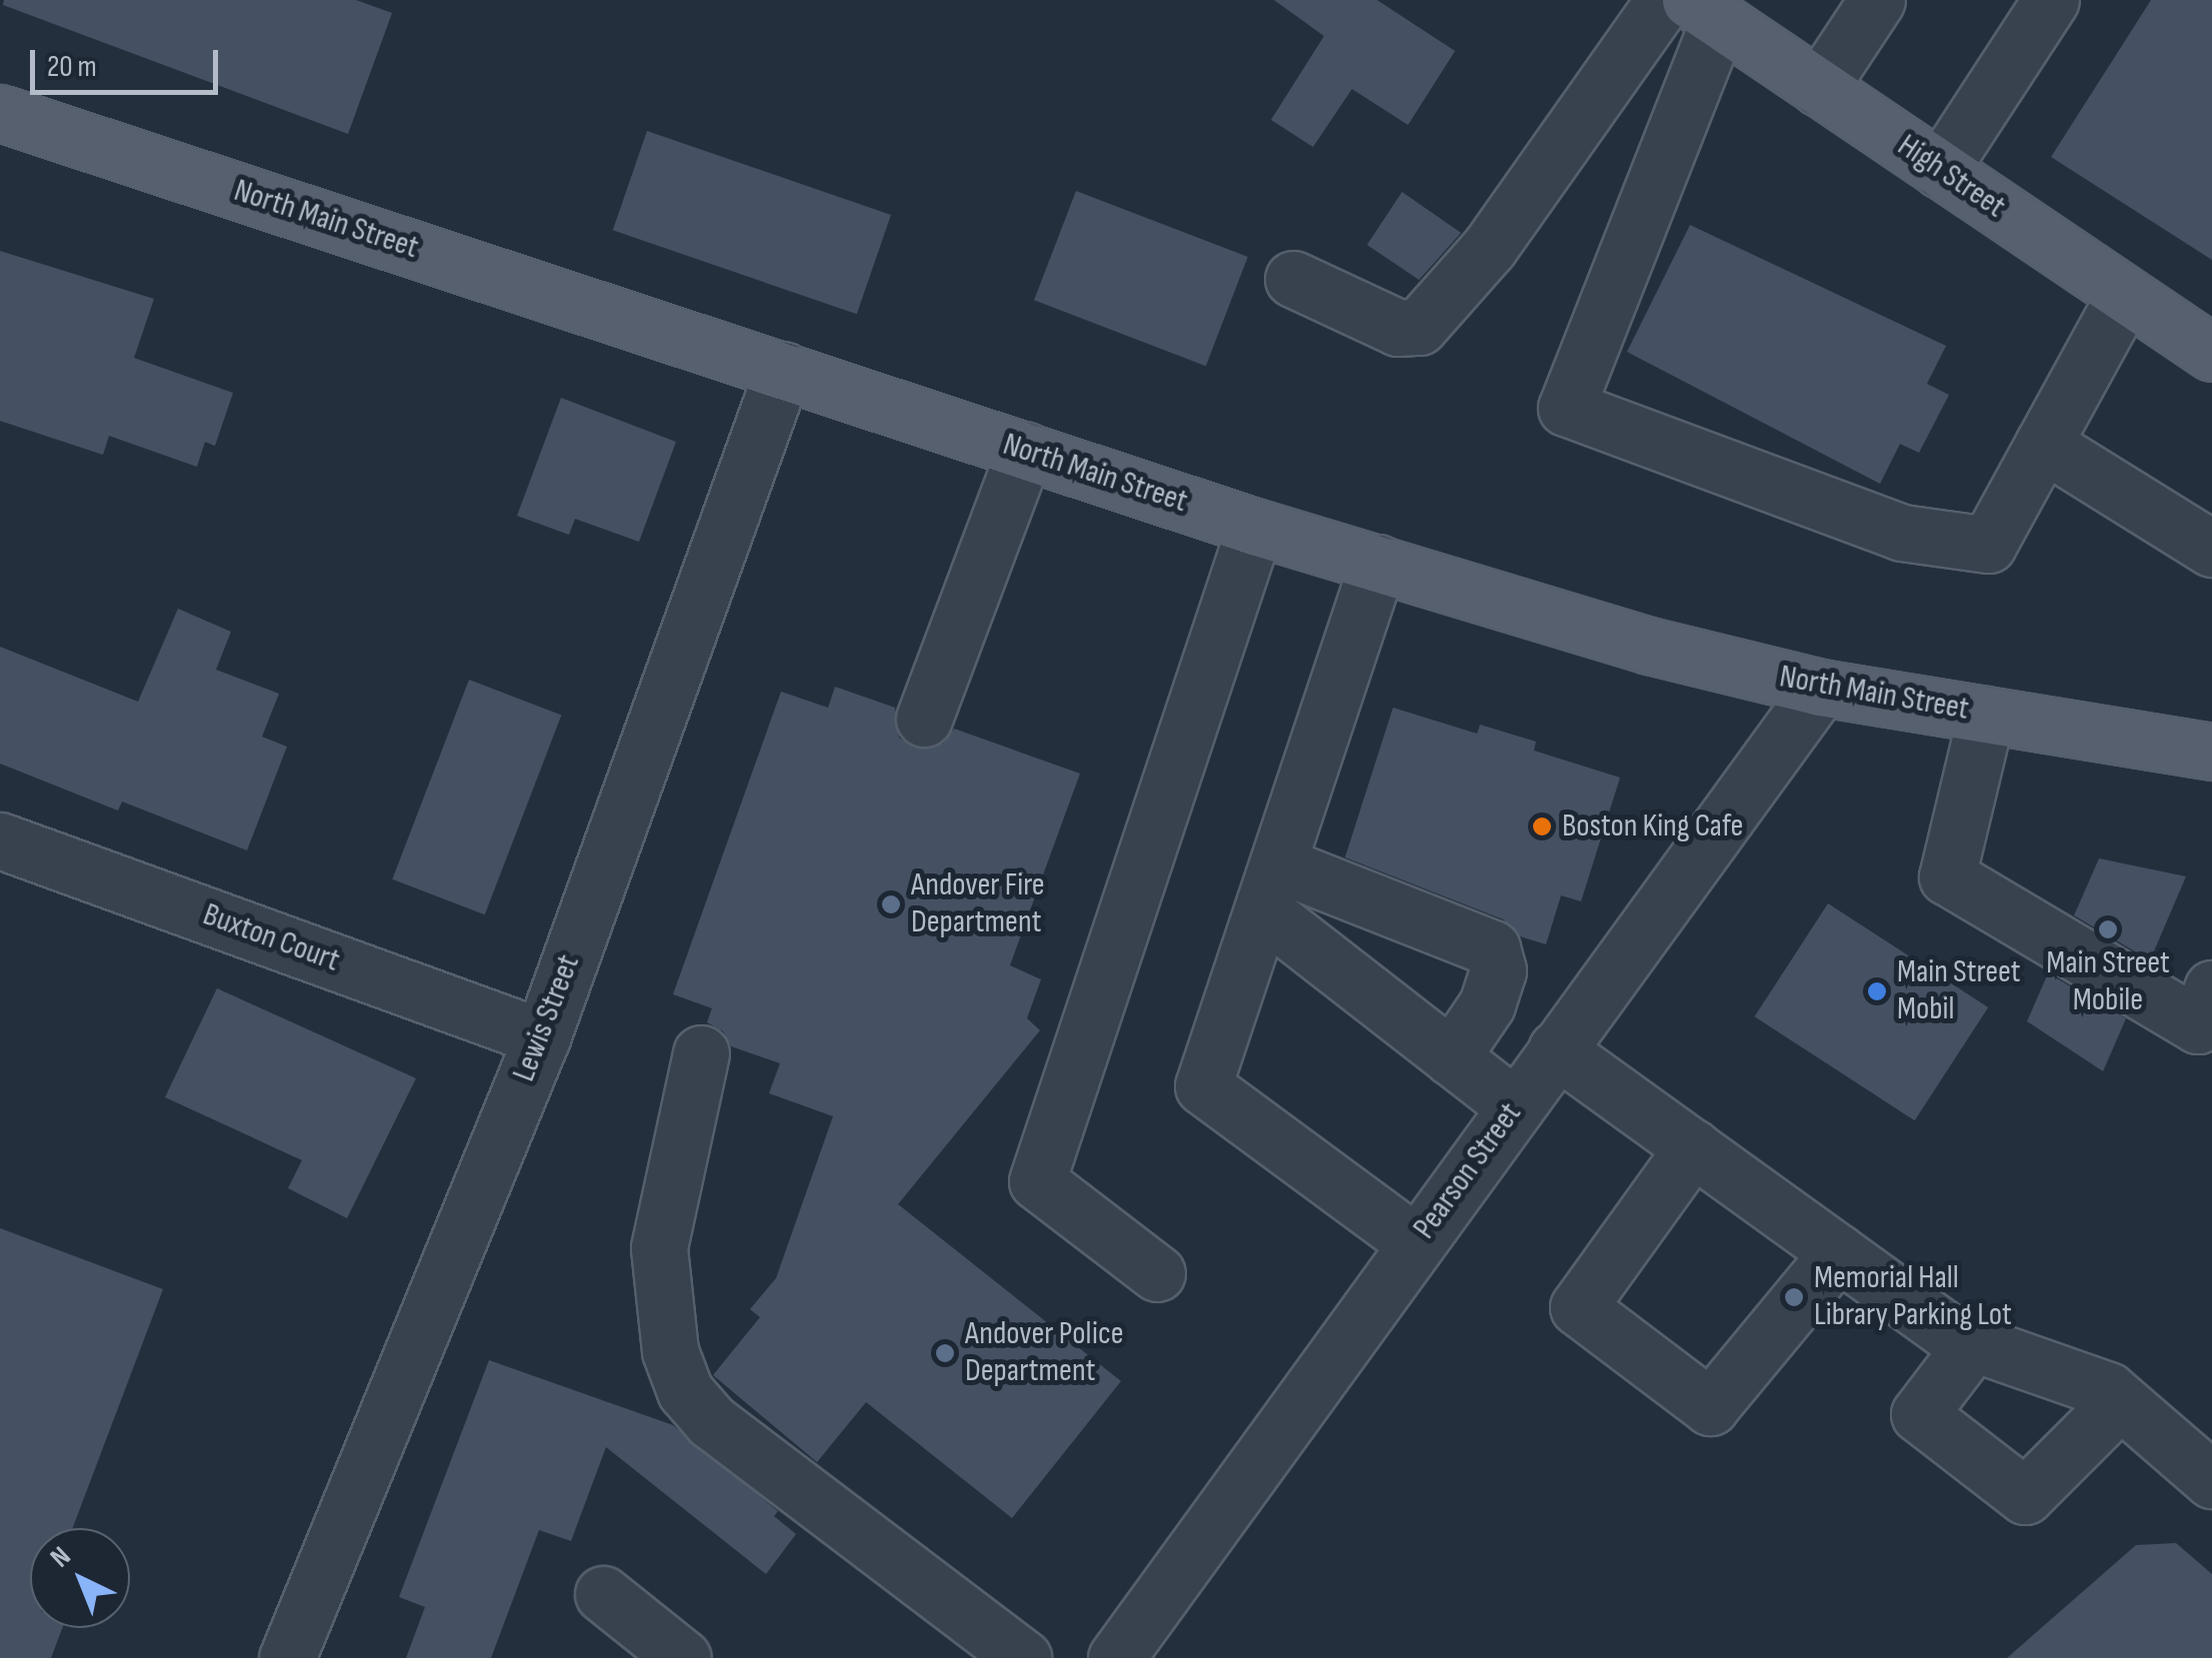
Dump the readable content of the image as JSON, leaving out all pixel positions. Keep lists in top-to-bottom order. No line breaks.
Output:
{"streets":{"main road":["High Street","North Main Street"],"street":["Buxton Court","Lewis Street","Pearson Street"]},"crossings":[["North Main Street","Lewis Street"],["North Main Street","Pearson Street"],["Buxton Court","Lewis Street"]],"places":["Boston King Cafe","Andover Fire Department","Main Street Mobile","Main Street Mobil","Memorial Hall Library Parking Lot","Andover Police Department"],"scale_bar":"20 m","north":"top left"}
